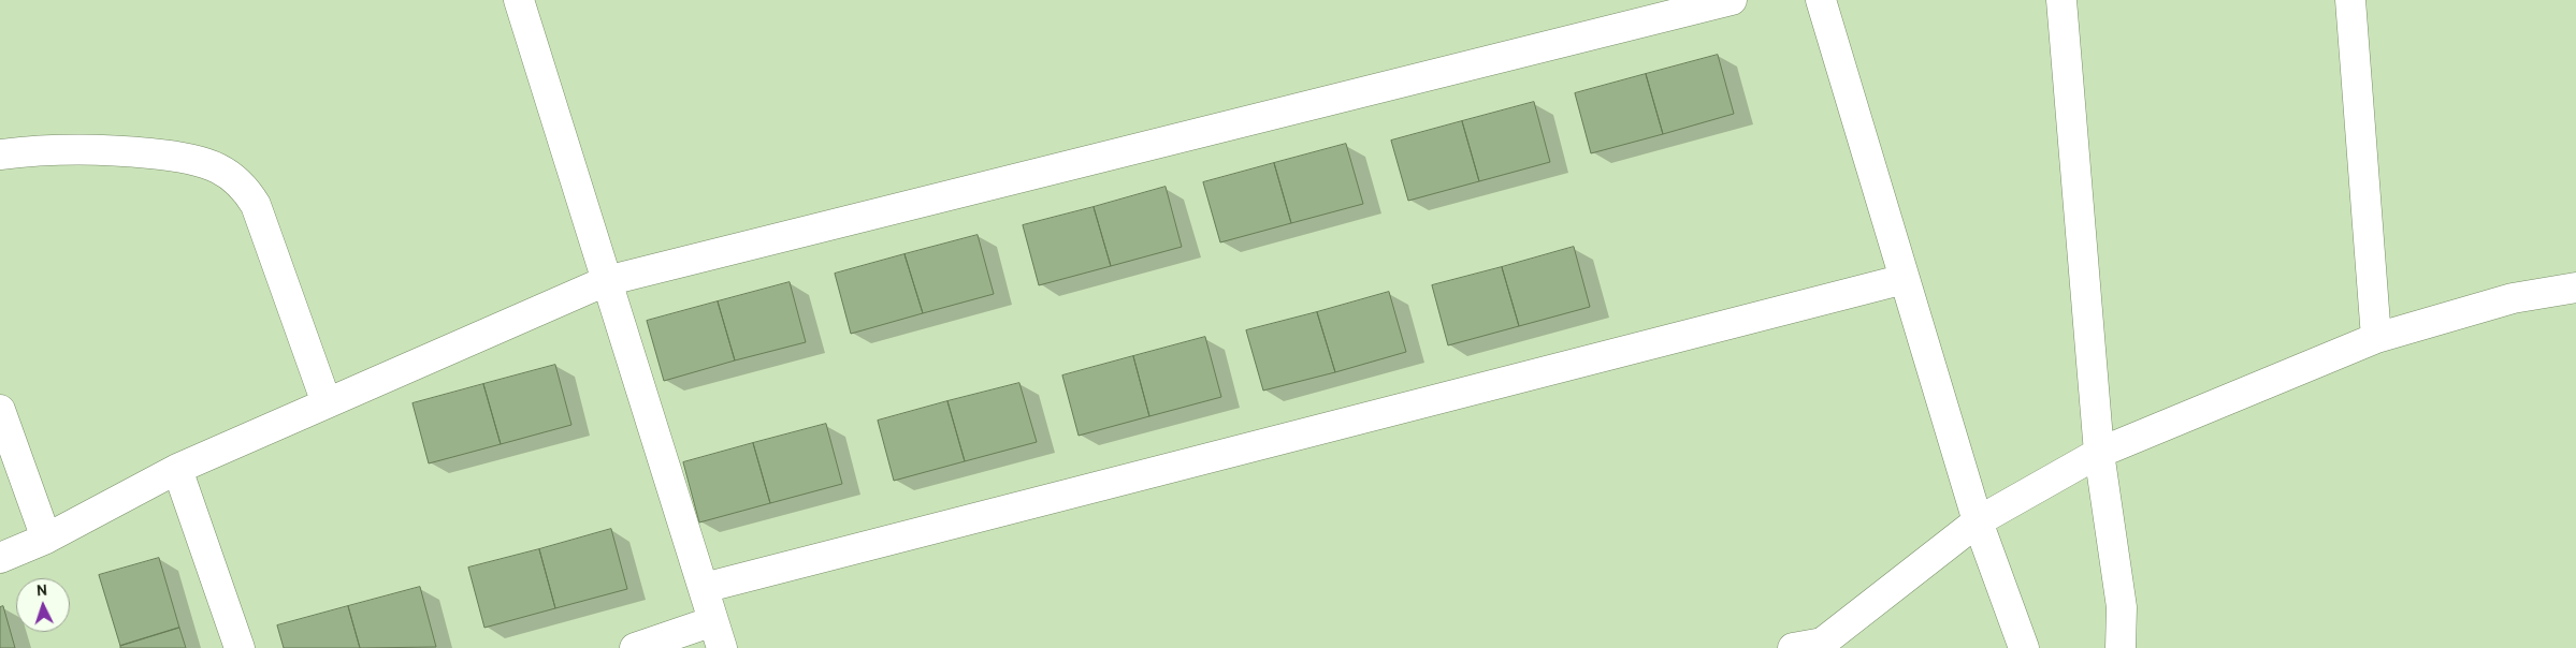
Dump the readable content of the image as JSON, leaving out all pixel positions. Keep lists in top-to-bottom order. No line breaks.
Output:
{"north":"top"}
